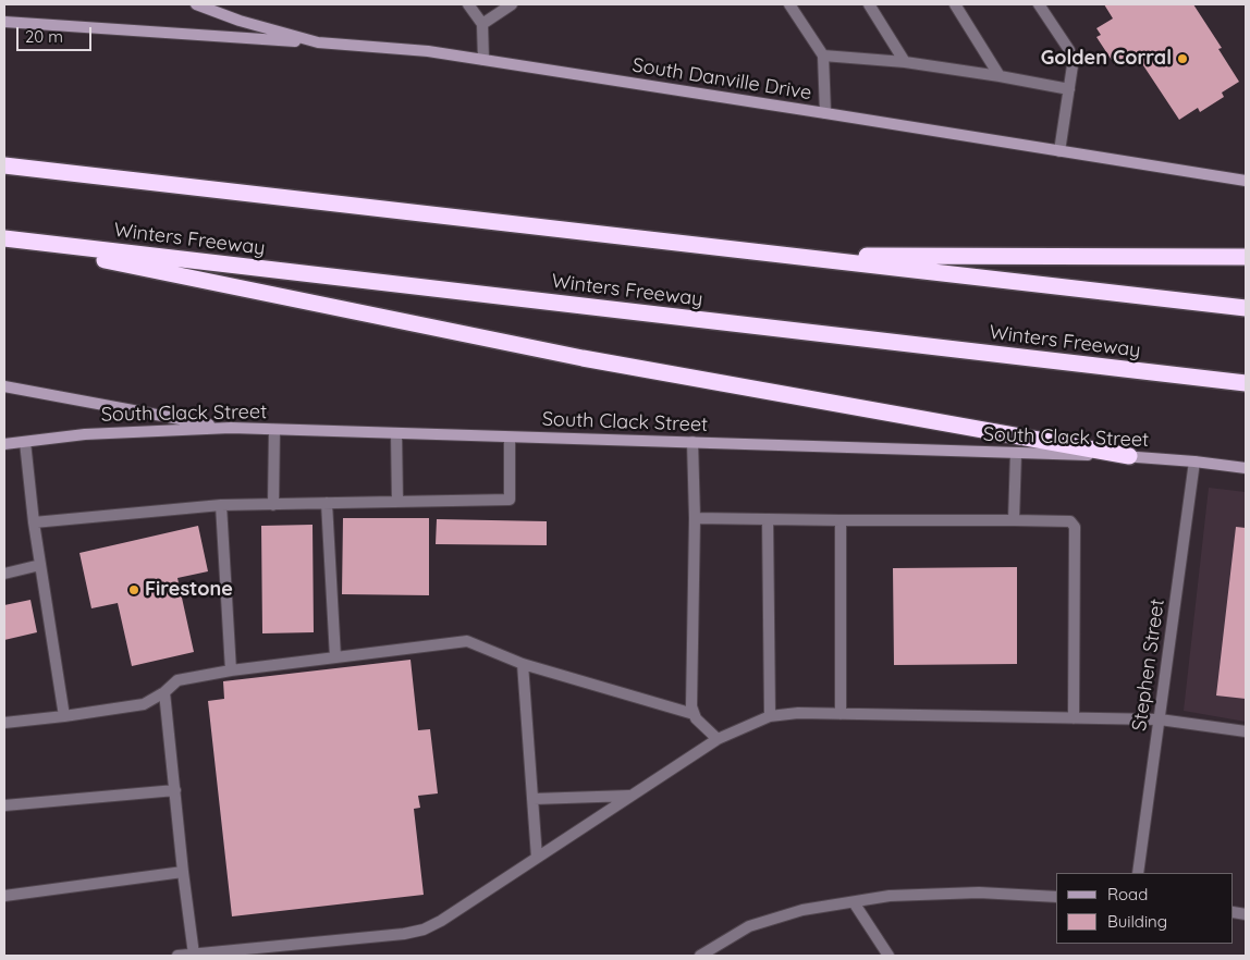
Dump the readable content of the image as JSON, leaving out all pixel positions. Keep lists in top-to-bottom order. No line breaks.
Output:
{"streets":{"highway":["Winters Freeway"],"main road":["South Danville Drive","South Clack Street"],"street":["Stephen Street"]},"crossings":[["South Clack Street","Stephen Street"]],"places":["Golden Corral","Firestone"],"legend":["Road","Building"],"scale_bar":"20 m"}
